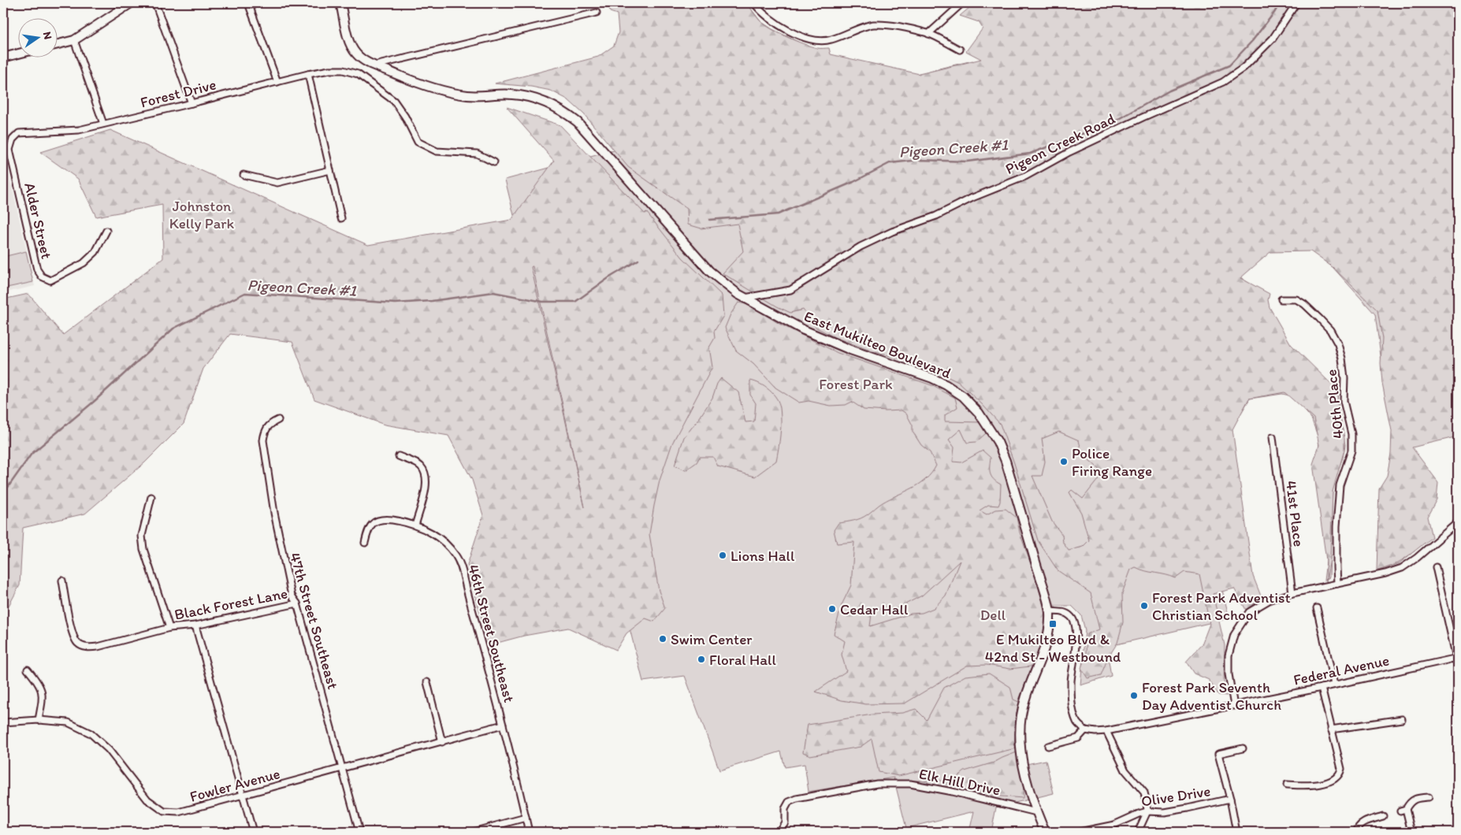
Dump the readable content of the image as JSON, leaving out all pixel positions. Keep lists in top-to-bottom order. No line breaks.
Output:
{"streets":{"main road":["East Mukilteo Boulevard"],"street":["Forest Drive","Pigeon Creek Road","Alder Street","40th Place","41st Place","Black Forest Lane","47th Street Southeast","46th Street Southeast","Federal Avenue","Elk Hill Drive","Fowler Avenue","Olive Drive"]},"crossings":[["Forest Drive","Alder Street"],["Pigeon Creek Road","East Mukilteo Boulevard"],["East Mukilteo Boulevard","Elk Hill Drive"],["Black Forest Lane","47th Street Southeast"],["47th Street Southeast","Fowler Avenue"],["46th Street Southeast","Fowler Avenue"]],"water":["Pigeon Creek #1"],"parks":["Johnston Kelly Park","Forest Park","Dell"],"places":{"other":["Police Firing Range","Lions Hall","Forest Park Adventist Christian School","Cedar Hall","Swim Center","Floral Hall","Forest Park Seventh Day Adventist Church"],"transit":["E Mukilteo Blvd & 42nd St - Westbound"]},"north":"right"}
